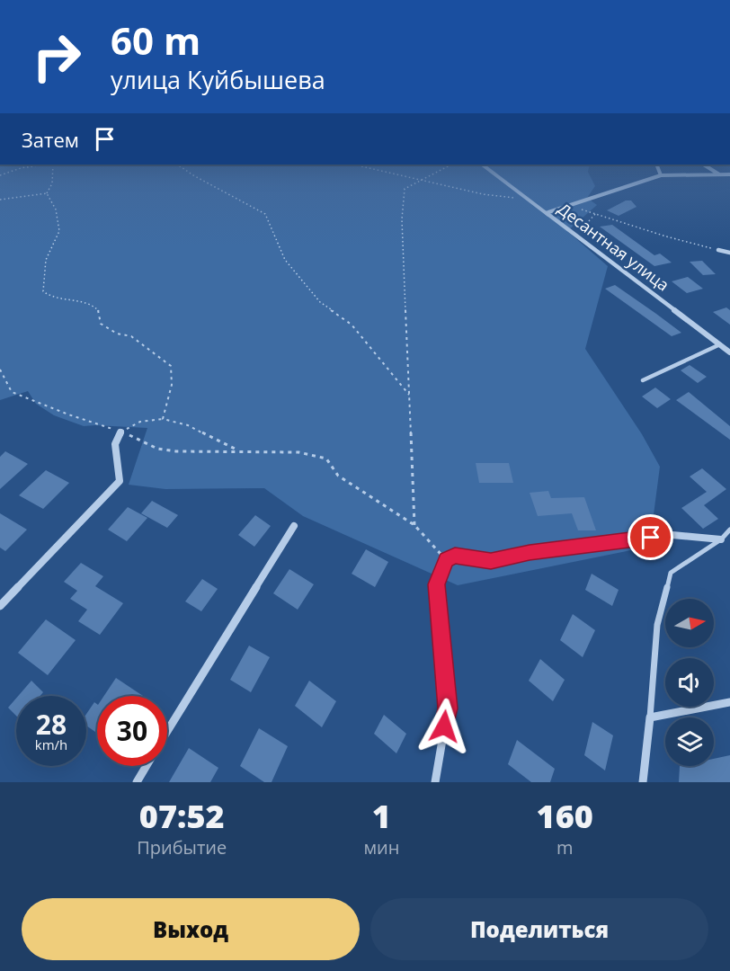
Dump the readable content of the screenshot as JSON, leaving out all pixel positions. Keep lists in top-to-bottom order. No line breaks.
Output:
{"streets":{"street":["Десантная улица"]},"north":"right","page":{"turn":["60 m","улица Куйбышева"],"then":"Затем","speed":"28 km/h","limit":"30","eta":["07:52","Прибытие","1","мин","160","m"],"buttons":["Выход","Поделиться"]}}
